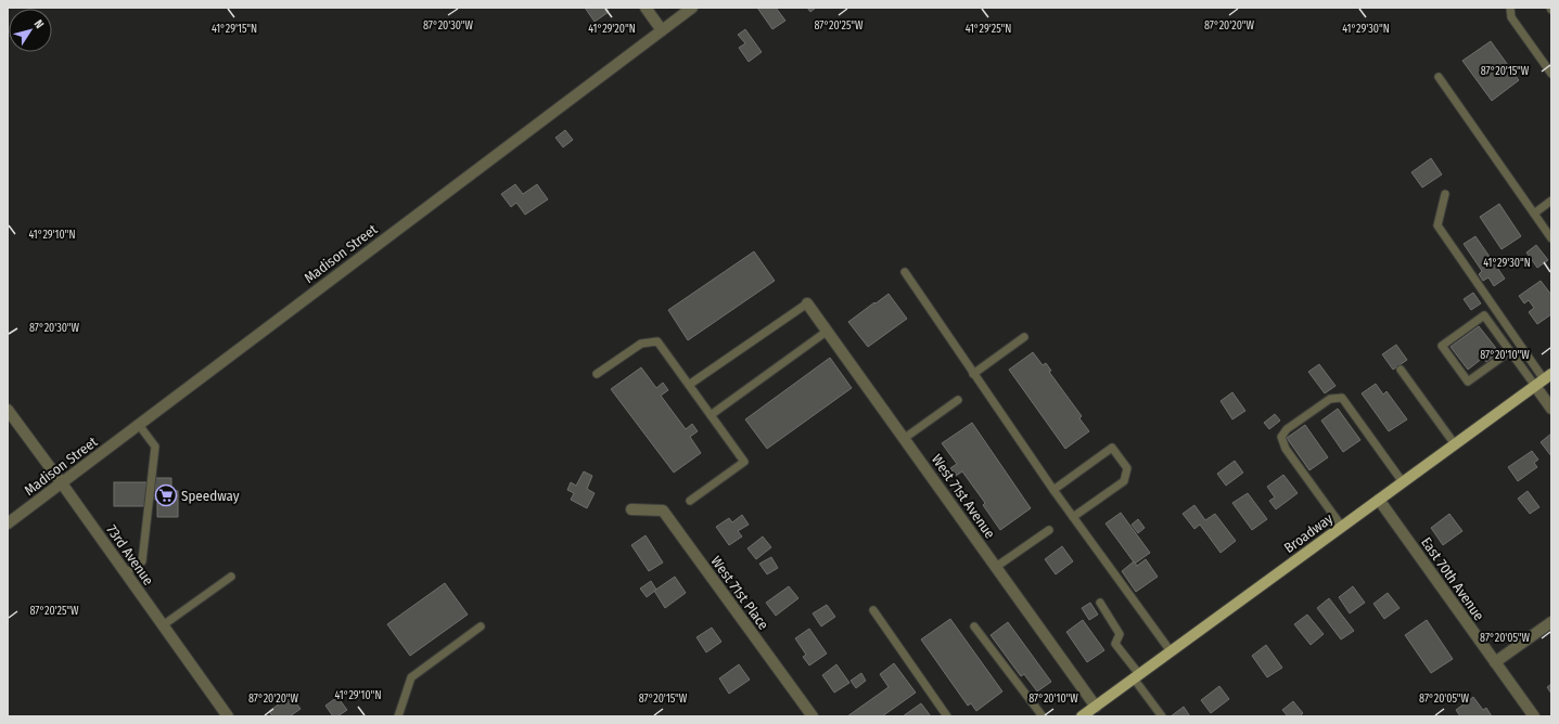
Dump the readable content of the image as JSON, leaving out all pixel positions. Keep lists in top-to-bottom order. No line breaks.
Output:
{"streets":{"main road":["Broadway"],"street":["Madison Street","West 71st Avenue","73rd Avenue","East 70th Avenue","West 71st Place"]},"crossings":[["Madison Street","73rd Avenue"],["West 71st Avenue","Broadway"],["Broadway","East 70th Avenue"]],"places":{"supermarket":["Speedway"]},"north":"top right","coordinates":["87°20'30\"W","87°20'25\"W","87°20'20\"W","41°29'15\"N","41°29'20\"N","41°29'25\"N","41°29'30\"N","87°20'15\"W","41°29'10\"N","87°20'10\"W","87°20'05\"W"]}
